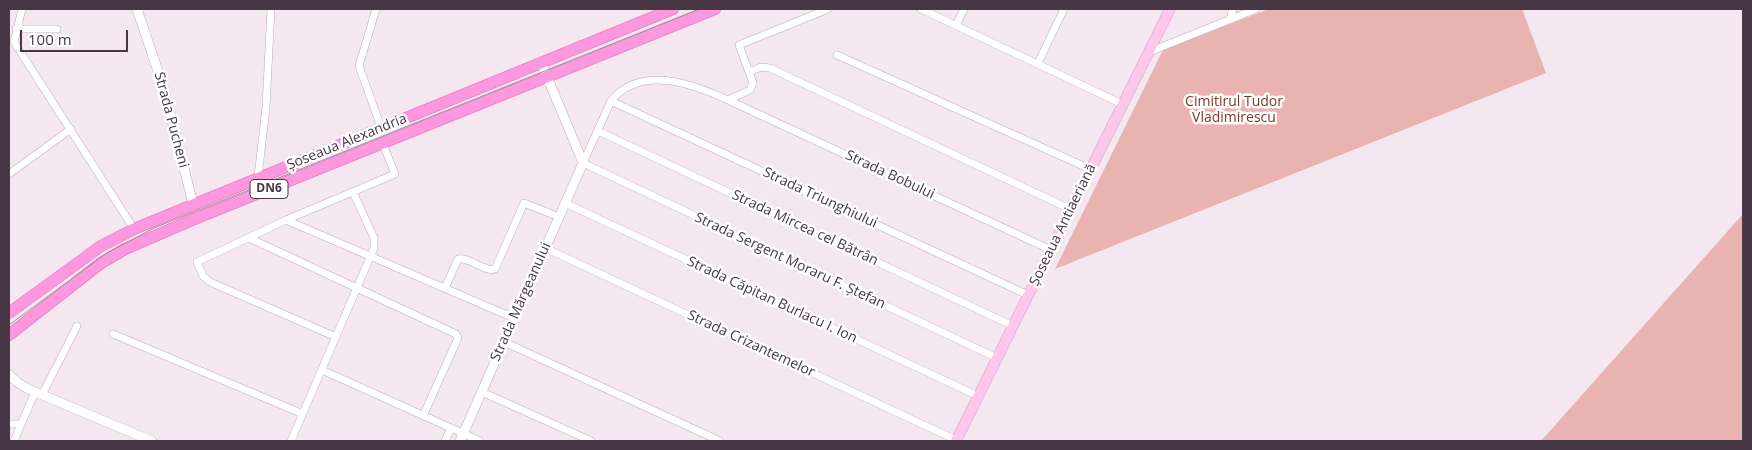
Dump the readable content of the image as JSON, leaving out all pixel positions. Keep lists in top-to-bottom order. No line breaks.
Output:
{"streets":{"main road":["Șoseaua Alexandria","DN6","Șoseaua Antiaeriană"],"street":["Strada Pucheni","Strada Bobului","Strada Triunghiului","Strada Mircea cel Bătrân","Strada Sergent Moraru F. Ștefan","Strada Căpitan Burlacu I. Ion","Strada Mărgeanului","Strada Crizantemelor"]},"crossings":[["Strada Pucheni","Șoseaua Alexandria"],["Strada Bobului","Strada Triunghiului"],["Strada Bobului","Șoseaua Antiaeriană"],["Strada Bobului","Strada Mărgeanului"],["Strada Triunghiului","Șoseaua Antiaeriană"],["Strada Triunghiului","Strada Mărgeanului"],["Șoseaua Antiaeriană","Strada Mircea cel Bătrân"],["Șoseaua Antiaeriană","Strada Sergent Moraru F. Ștefan"],["Șoseaua Antiaeriană","Strada Căpitan Burlacu I. Ion"],["Șoseaua Antiaeriană","Strada Crizantemelor"],["Strada Mircea cel Bătrân","Strada Mărgeanului"],["Strada Sergent Moraru F. Ștefan","Strada Mărgeanului"],["Strada Căpitan Burlacu I. Ion","Strada Mărgeanului"],["Strada Mărgeanului","Strada Crizantemelor"]],"parks":["Cimitirul Tudor Vladimirescu"],"scale_bar":"100 m"}
